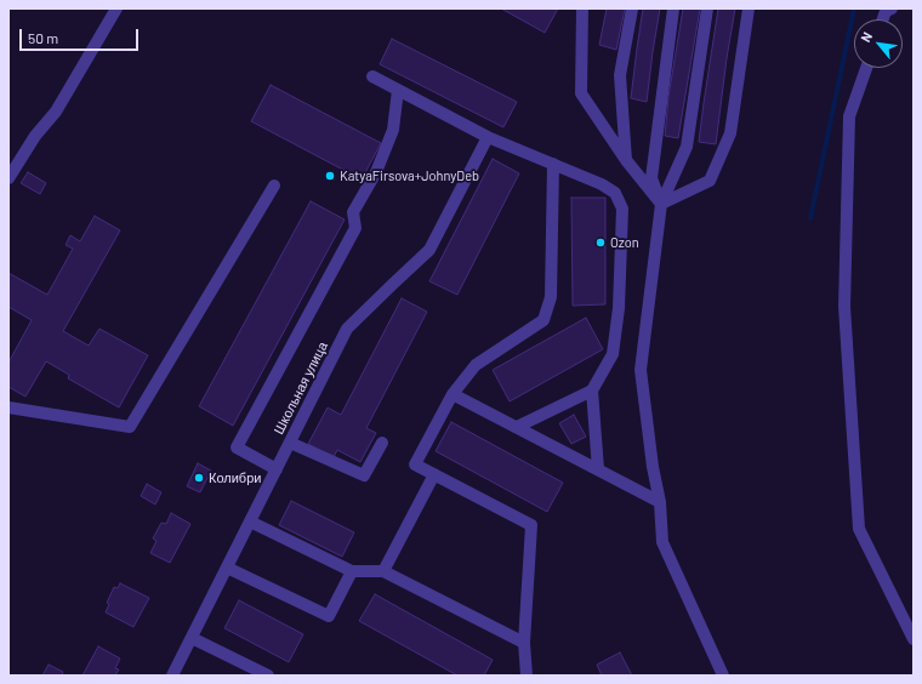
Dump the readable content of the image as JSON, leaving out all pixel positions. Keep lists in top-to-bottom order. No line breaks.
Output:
{"streets":{"street":["Школьная улица"]},"places":["KatyaFirsova+JohnyDeb","Ozon","Колибри"],"scale_bar":"50 m","north":"top left"}
